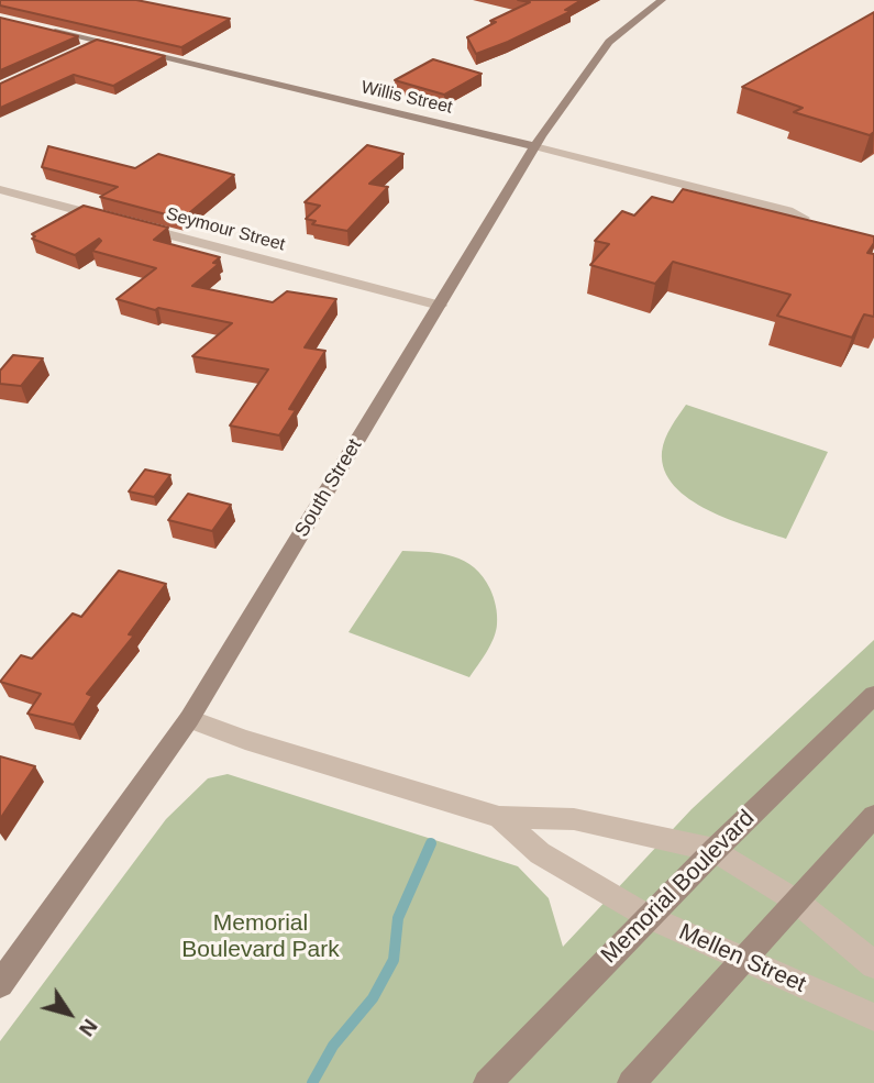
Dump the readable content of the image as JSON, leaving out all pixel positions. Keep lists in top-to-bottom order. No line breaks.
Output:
{"streets":{"main road":["Willis Street","South Street","Memorial Boulevard"],"street":["Seymour Street","Mellen Street"]},"crossings":[["Willis Street","South Street"],["Seymour Street","South Street"],["South Street","Mellen Street"],["Memorial Boulevard","Mellen Street"]],"parks":["Memorial Boulevard Park"],"north":"bottom right"}
